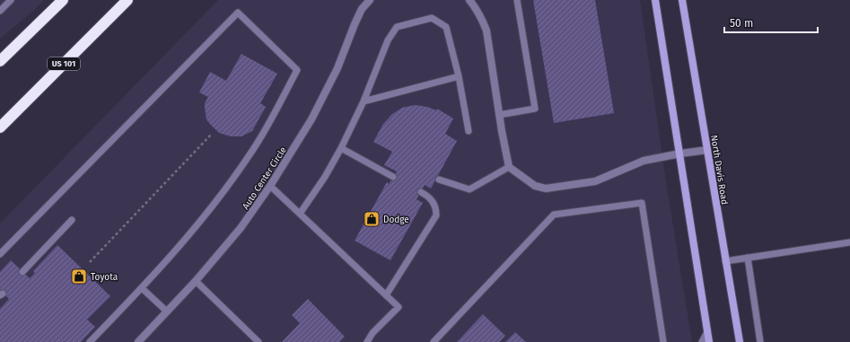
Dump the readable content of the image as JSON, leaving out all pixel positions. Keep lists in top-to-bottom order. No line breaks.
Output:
{"streets":{"highway":["US 101"],"main road":["North Davis Road"],"street":["Auto Center Circle"]},"places":{"shop":["Dodge","Toyota"]},"scale_bar":"50 m"}
